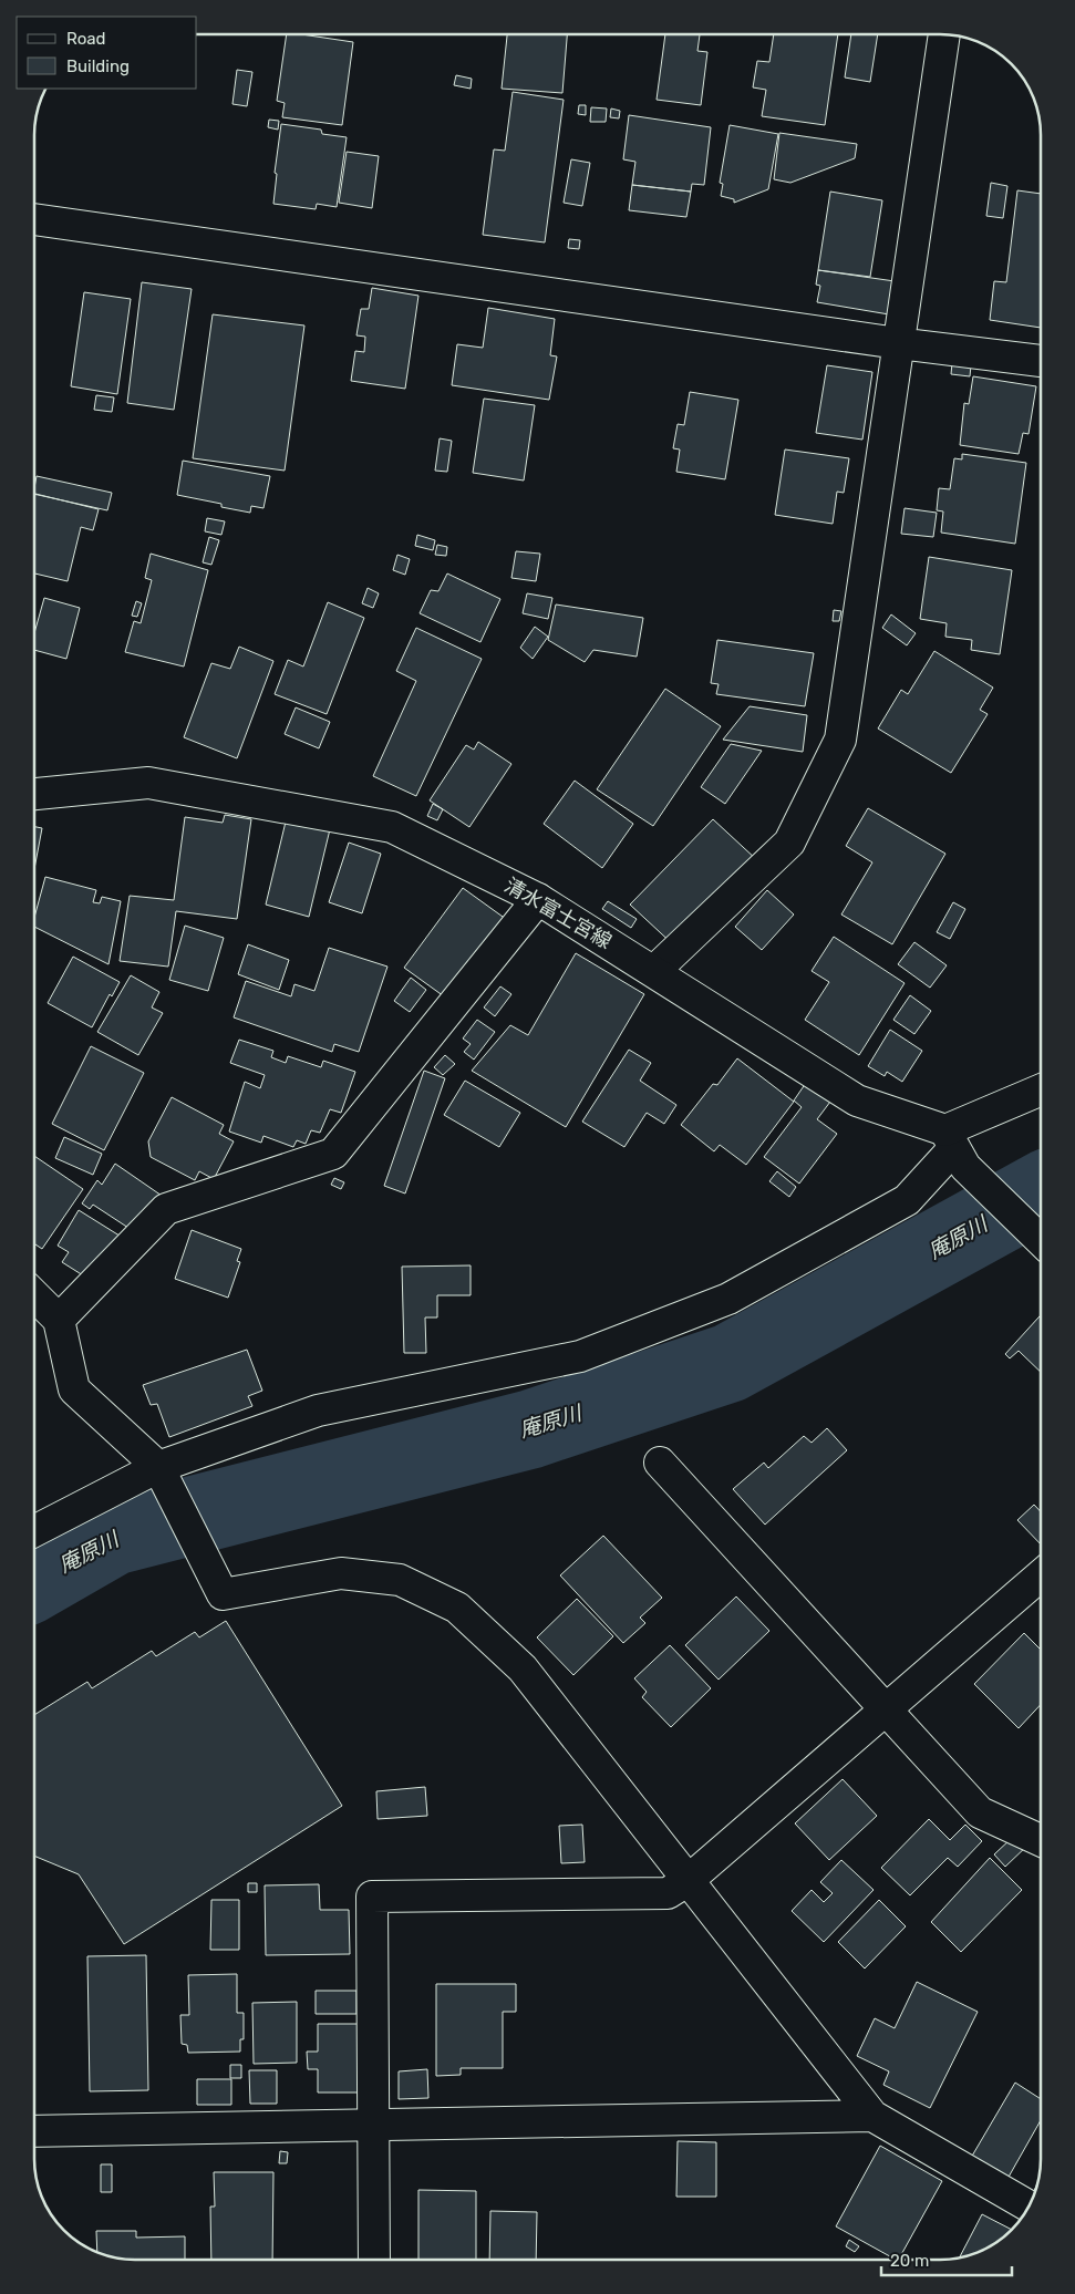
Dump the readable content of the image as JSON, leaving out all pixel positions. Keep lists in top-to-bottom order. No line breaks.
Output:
{"streets":{"street":["清水富士宮線"]},"water":["庵原川"],"legend":["Road","Building"],"scale_bar":"20 m"}
